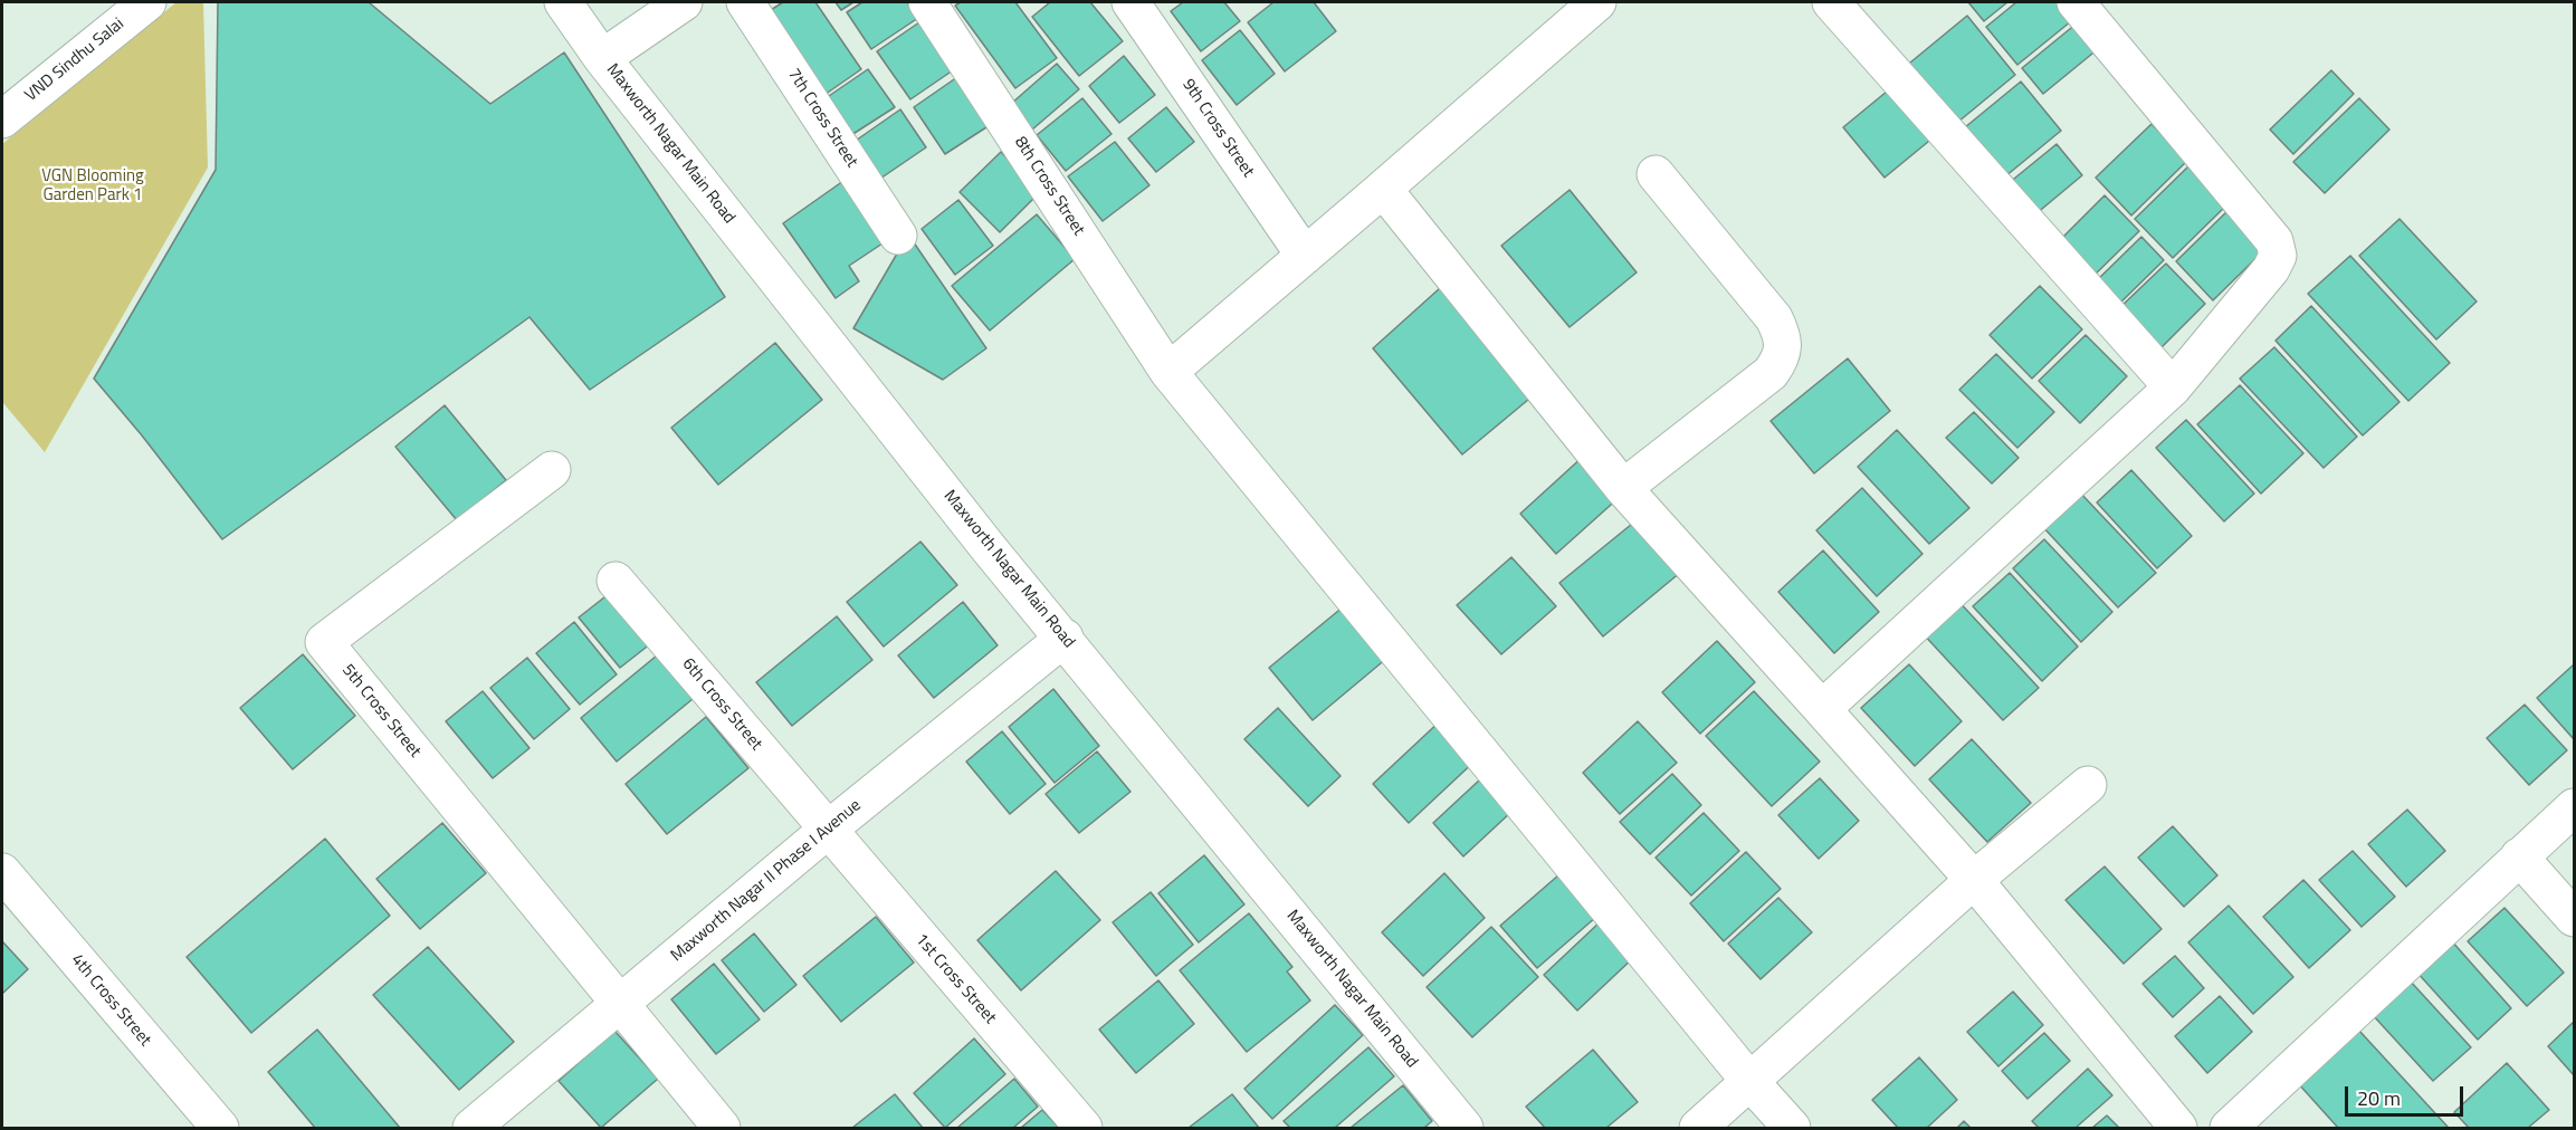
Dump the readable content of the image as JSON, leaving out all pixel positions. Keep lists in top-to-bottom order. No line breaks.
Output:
{"streets":{"street":["VND Sindhu Salai","7th Cross Street","9th Cross Street","Maxworth Nagar Main Road","8th Cross Street","6th Cross Street","5th Cross Street","Maxworth Nagar II Phase I Avenue","1st Cross Street","4th Cross Street"]},"crossings":[["Maxworth Nagar Main Road","Maxworth Nagar II Phase I Avenue"],["6th Cross Street","Maxworth Nagar II Phase I Avenue"],["6th Cross Street","1st Cross Street"],["5th Cross Street","Maxworth Nagar II Phase I Avenue"],["Maxworth Nagar II Phase I Avenue","1st Cross Street"]],"parks":["VGN Blooming Garden Park 1"],"scale_bar":"20 m"}
